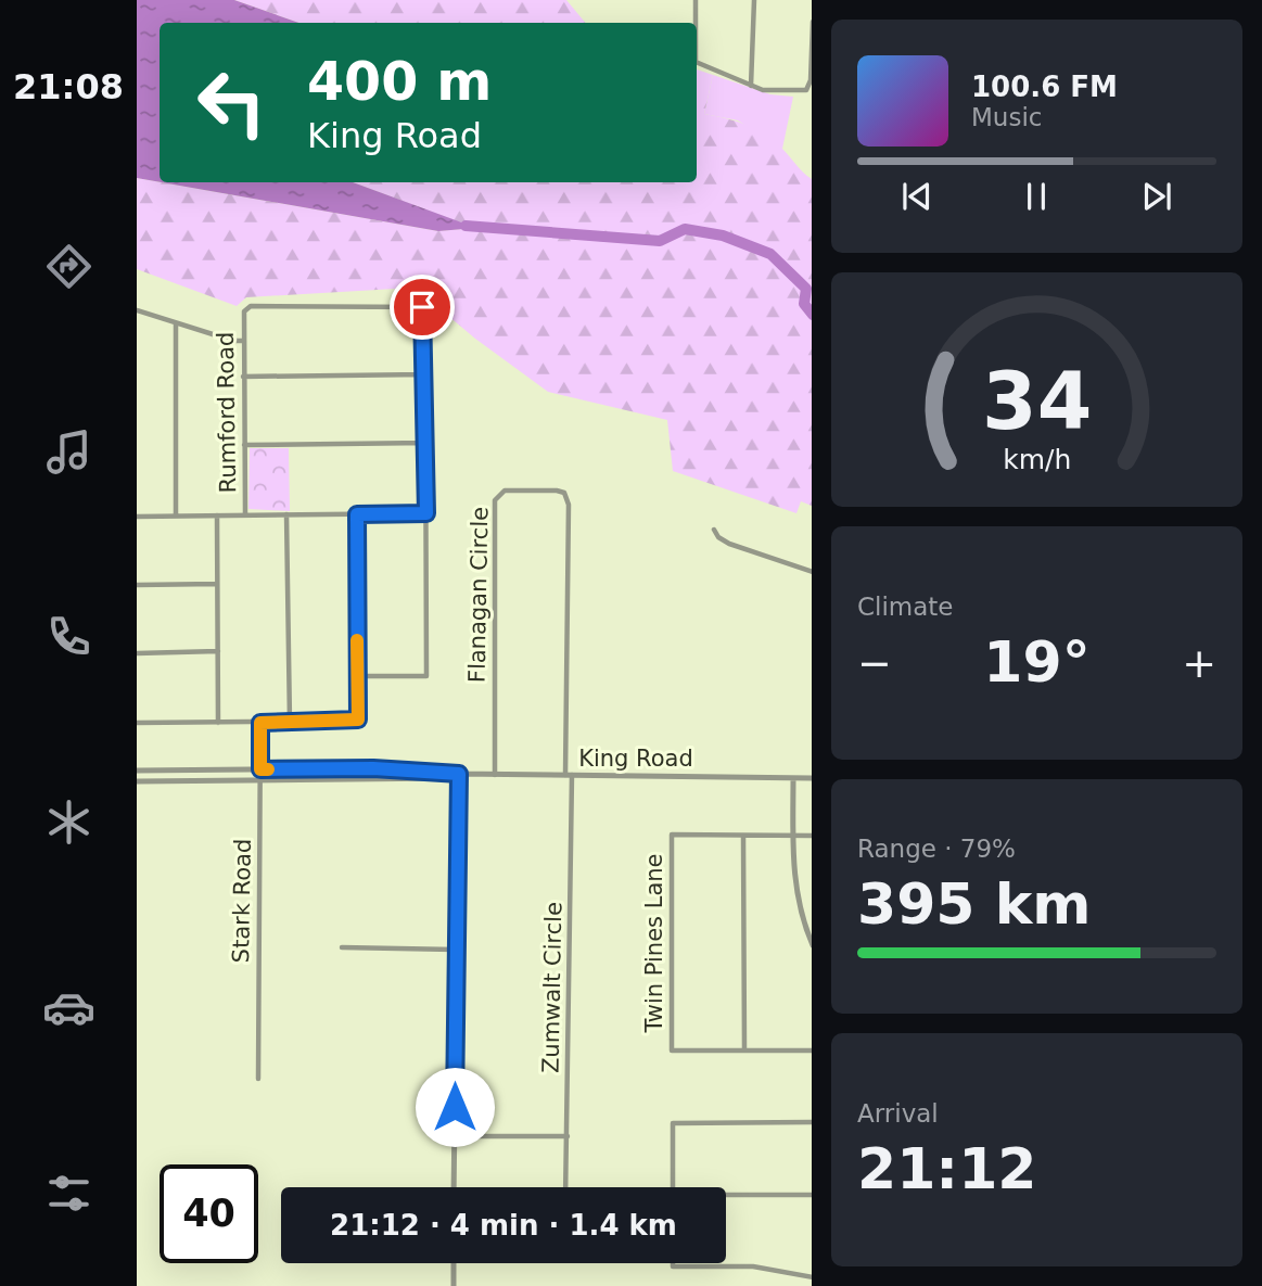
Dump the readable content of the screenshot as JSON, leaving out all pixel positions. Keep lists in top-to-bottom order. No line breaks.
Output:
{"streets":{"street":["Rumford Road","Flanagan Circle","King Road","Stark Road","Twin Pines Lane","Zumwalt Circle"]},"crossings":[["Flanagan Circle","King Road"],["Flanagan Circle","Zumwalt Circle"],["King Road","Stark Road"],["King Road","Zumwalt Circle"]],"page":{"tabs":"21:08","turn":["400 m","King Road"],"song":["100.6 FM","Music"],"tile":["Climate",["Range · 79%","395 km"],["Arrival","21:12"]],"heat":["−","19°","+"],"limit":"40","trip":"21:12 · 4 min · 1.4 km","gauge":["34","km/h"]}}
